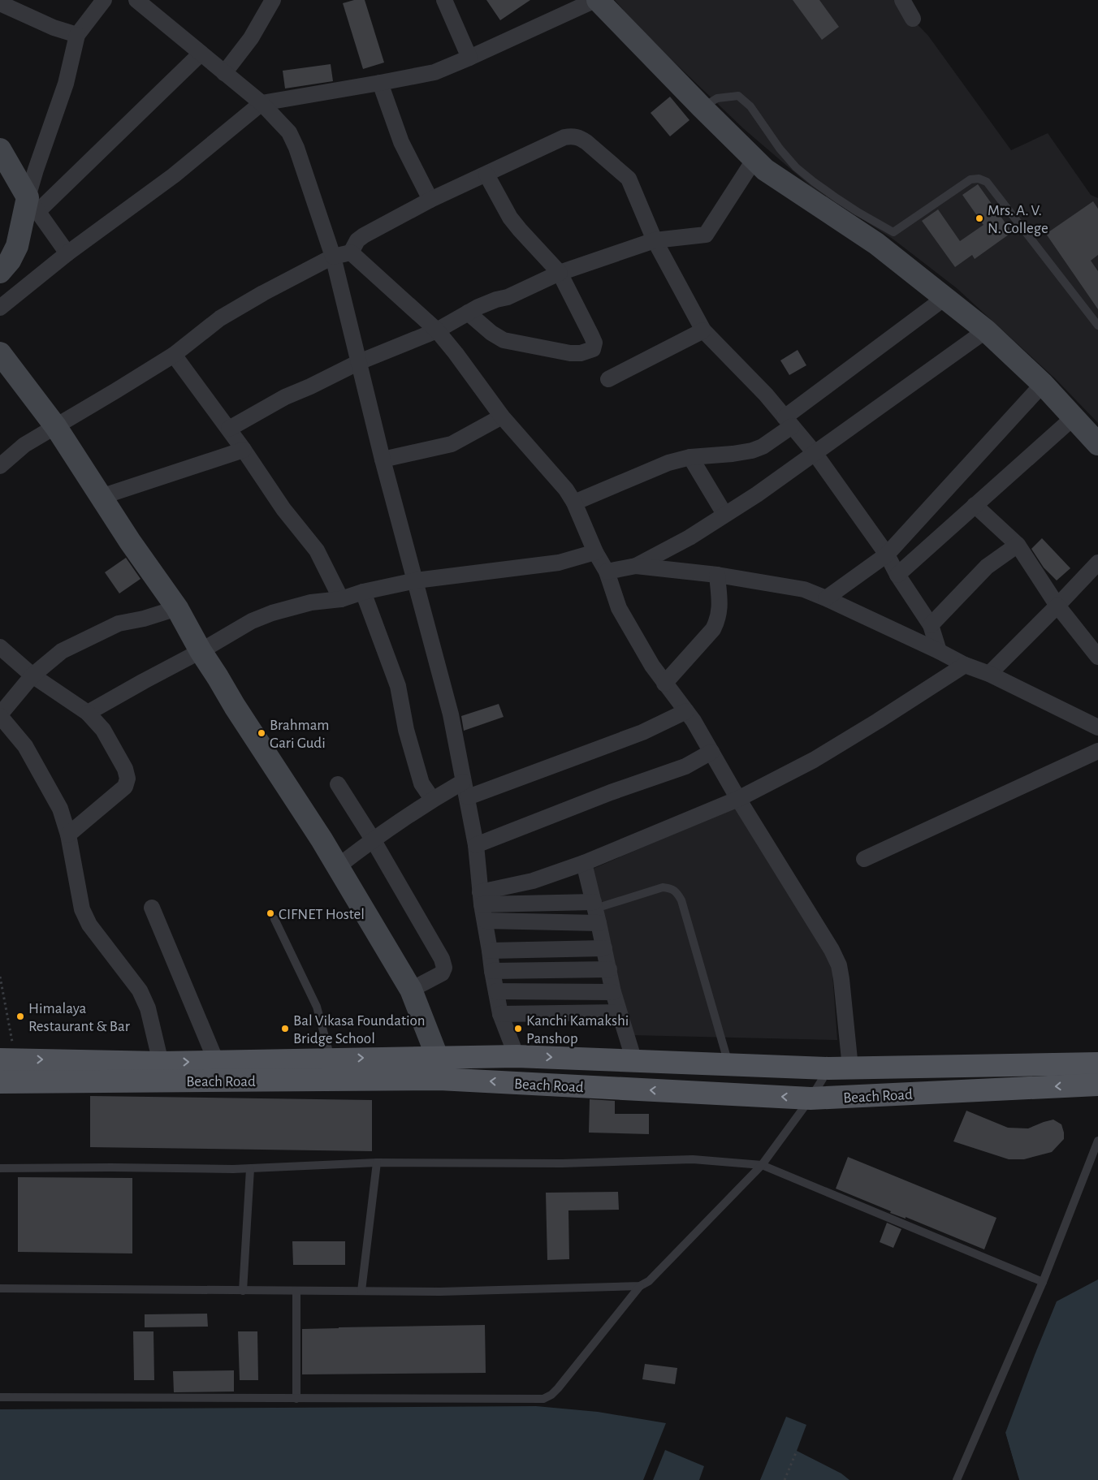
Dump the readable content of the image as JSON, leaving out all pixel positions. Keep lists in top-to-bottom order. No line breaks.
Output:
{"streets":{"main road":["Beach Road"]},"places":["Mrs. A. V. N. College","Brahmam Gari Gudi","CIFNET Hostel","Himalaya Restaurant & Bar","Bal Vikasa Foundation Bridge School","Kanchi Kamakshi Panshop"]}
